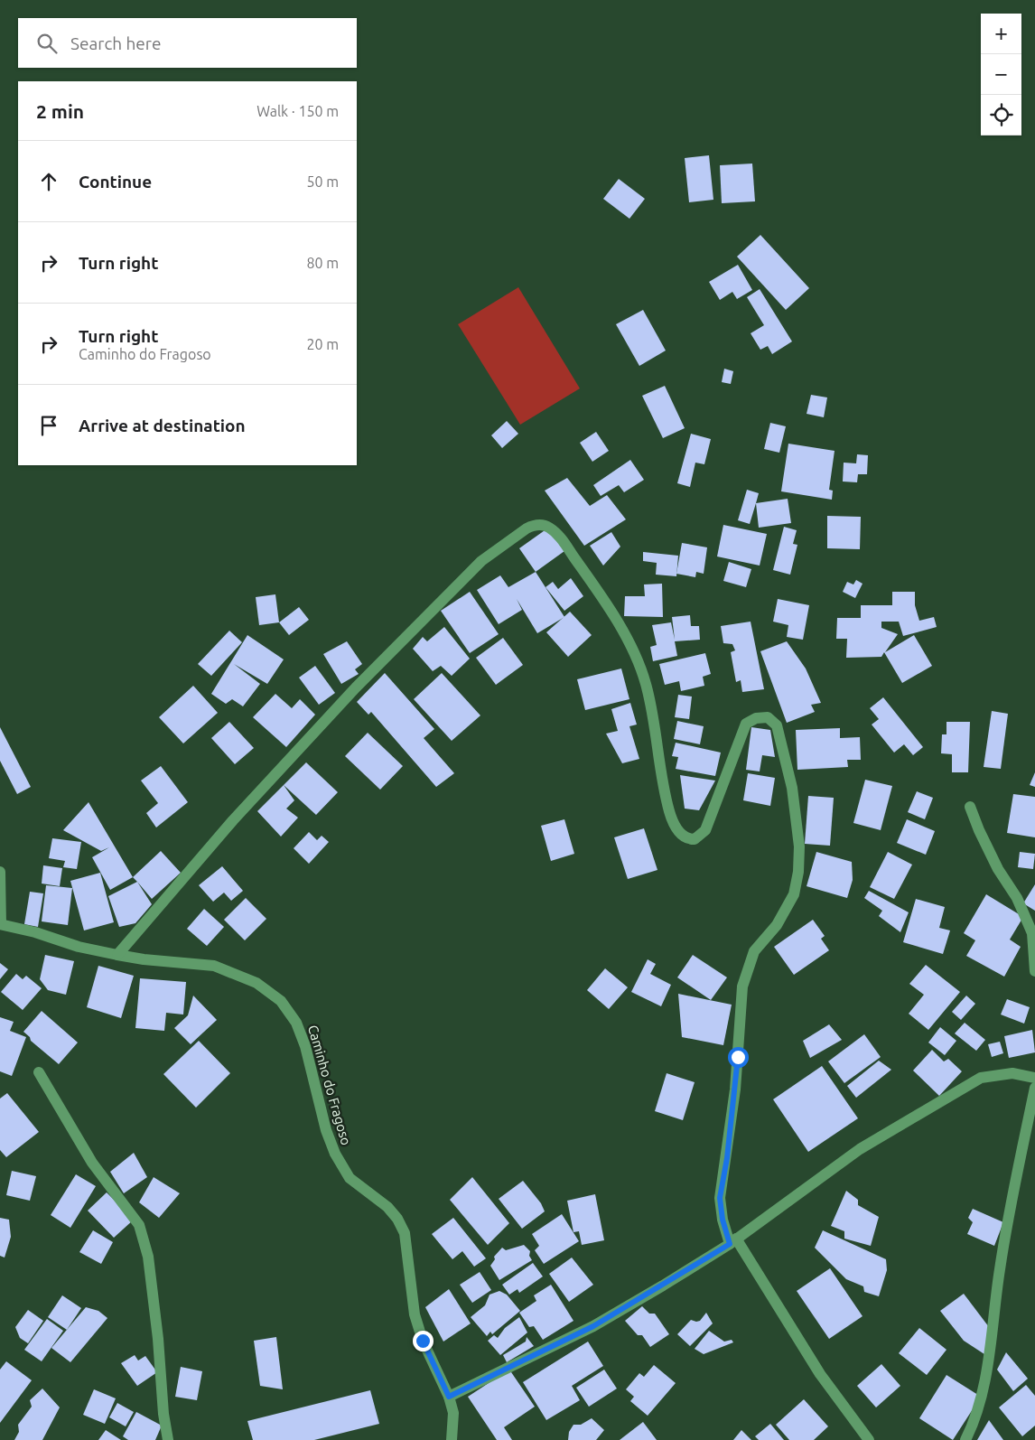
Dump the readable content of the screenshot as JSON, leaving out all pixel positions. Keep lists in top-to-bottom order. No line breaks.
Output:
{"streets":{"street":["Caminho do Fragoso"]},"page":{"map_buttons":["+","−"],"search":"Search here","heading":["2 min","Walk · 150 m"],"list":[["Continue","50 m"],["Turn right","80 m"],["Turn right","Caminho do Fragoso","20 m"],"Arrive at destination"]}}
